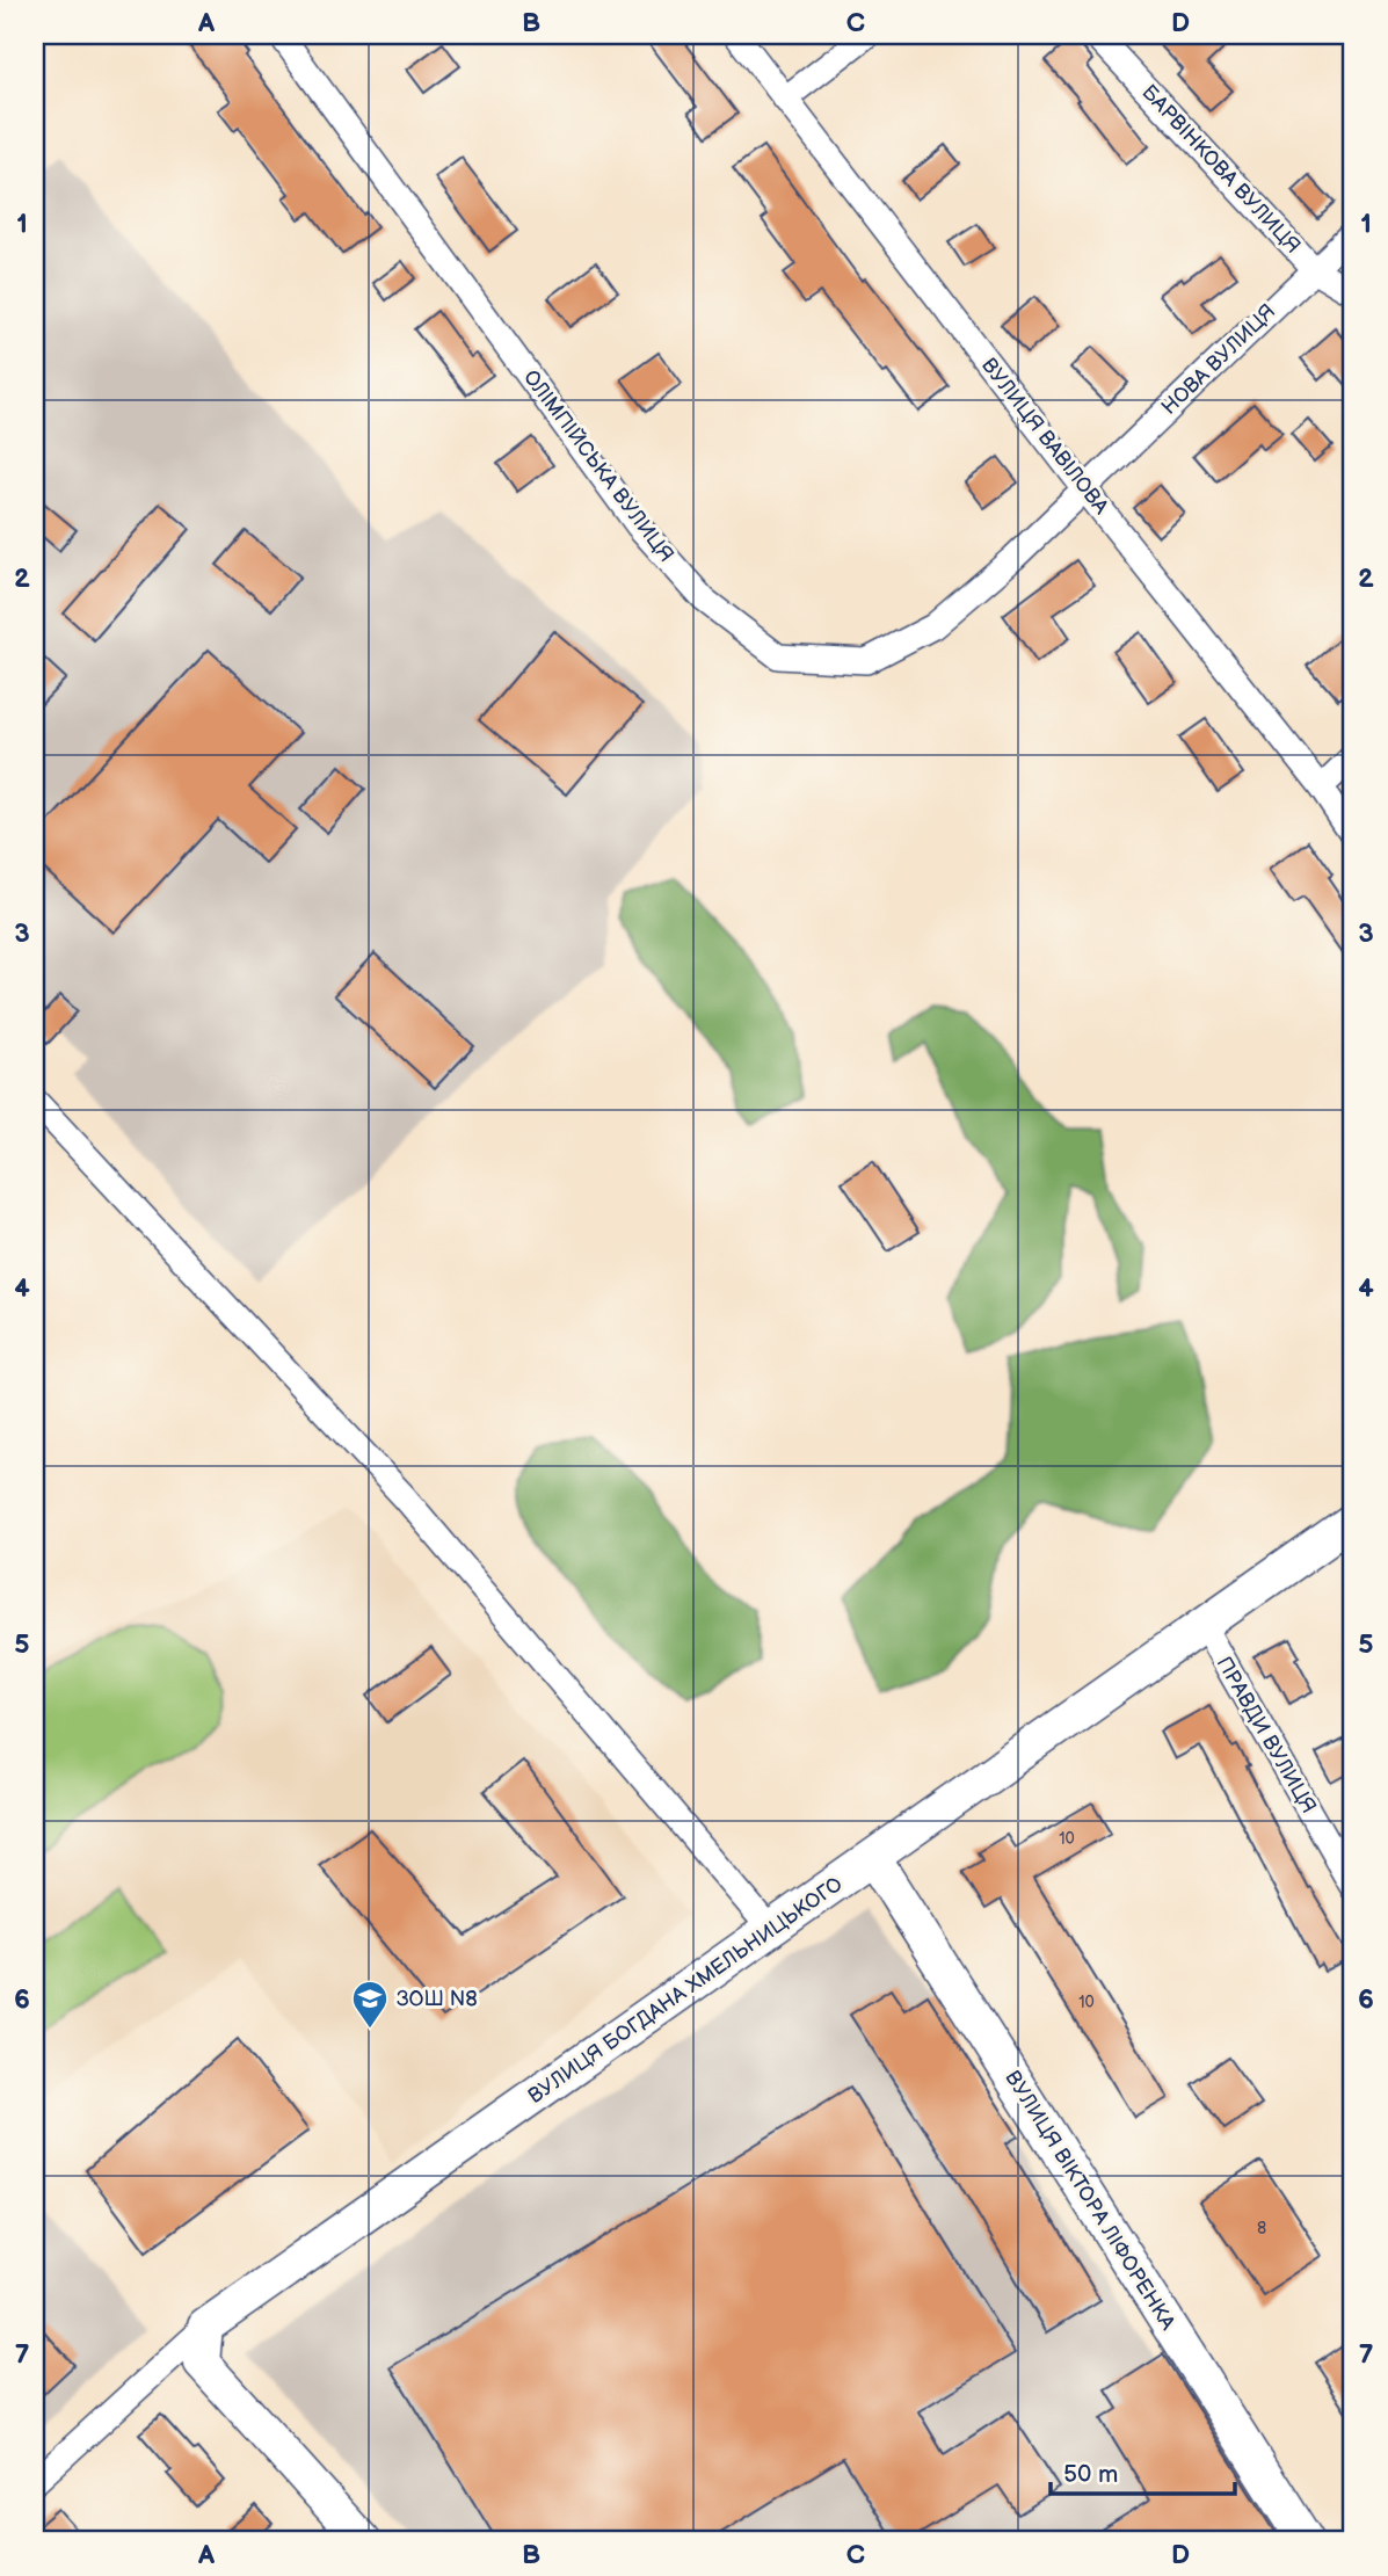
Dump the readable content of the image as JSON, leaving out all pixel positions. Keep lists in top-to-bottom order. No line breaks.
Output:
{"streets":{"street":["БАРВІНКОВА ВУЛИЦЯ","НОВА ВУЛИЦЯ","ВУЛИЦЯ ВАВІЛОВА","ОЛІМПІЙСЬКА ВУЛИЦЯ","ПРАВДИ ВУЛИЦЯ","ВУЛИЦЯ БОГДАНА ХМЕЛЬНИЦЬКОГО","ВУЛИЦЯ ВІКТОРА ЛІФОРЕНКА"]},"crossings":[["БАРВІНКОВА ВУЛИЦЯ","НОВА ВУЛИЦЯ"],["НОВА ВУЛИЦЯ","ВУЛИЦЯ ВАВІЛОВА"],["НОВА ВУЛИЦЯ","ОЛІМПІЙСЬКА ВУЛИЦЯ"],["ВУЛИЦЯ ВАВІЛОВА","ОЛІМПІЙСЬКА ВУЛИЦЯ"],["ПРАВДИ ВУЛИЦЯ","ВУЛИЦЯ БОГДАНА ХМЕЛЬНИЦЬКОГО"],["ВУЛИЦЯ БОГДАНА ХМЕЛЬНИЦЬКОГО","ВУЛИЦЯ ВІКТОРА ЛІФОРЕНКА"]],"places":{"school or university":["ЗОШ N8"]},"house_numbers":["10","10","8"],"scale_bar":"50 m","grid":{"columns":["A","B","C","D"],"rows":["1","2","3","4","5","6","7"]}}
